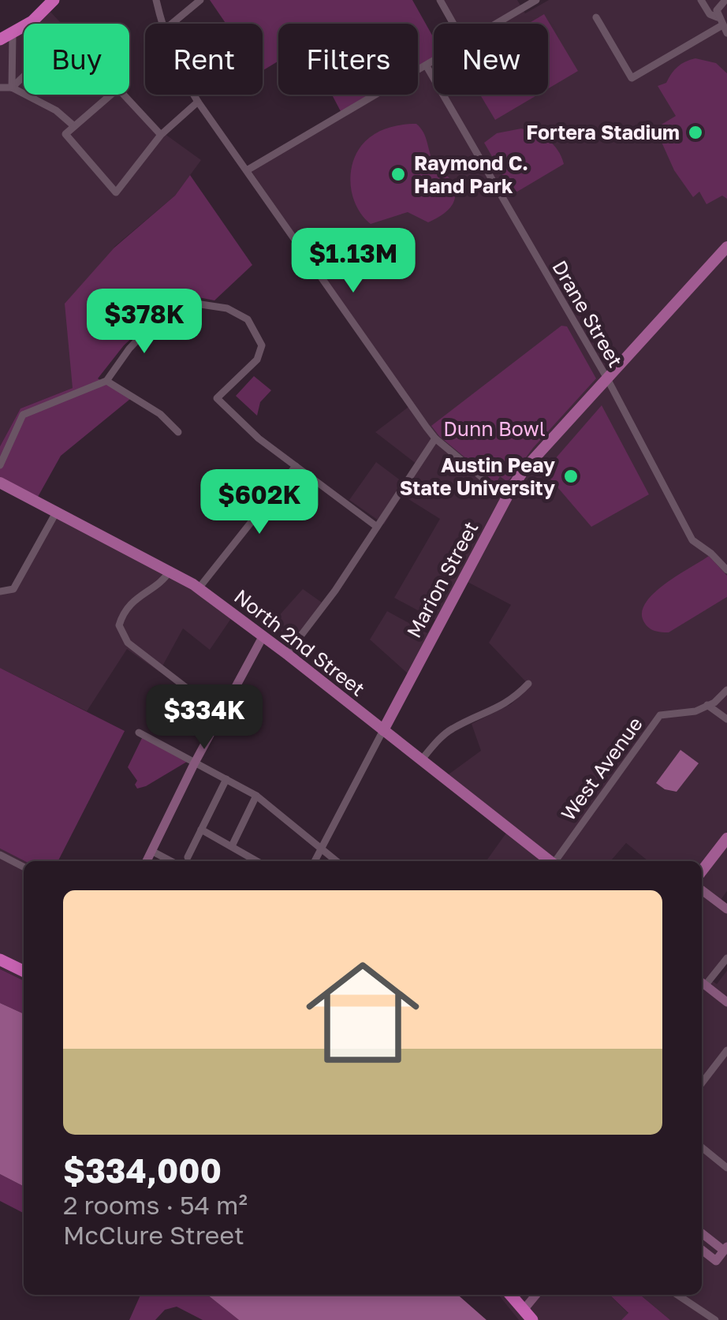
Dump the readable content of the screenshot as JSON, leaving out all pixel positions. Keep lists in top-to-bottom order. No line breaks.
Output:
{"streets":{"main road":["Marion Street","North 2nd Street"],"street":["Drane Street","West Avenue"]},"crossings":[["Drane Street","Marion Street"],["Marion Street","North 2nd Street"]],"parks":["Dunn Bowl"],"places":["Fortera Stadium","Raymond C. Hand Park","Austin Peay State University"],"page":{"chip":["Buy","Rent","Filters","New"],"price":["$1.13M","$378K","$602K","$334K"],"list":[{"name":"$334,000","note":"2 rooms · 54 m² · McClure Street"}]}}
